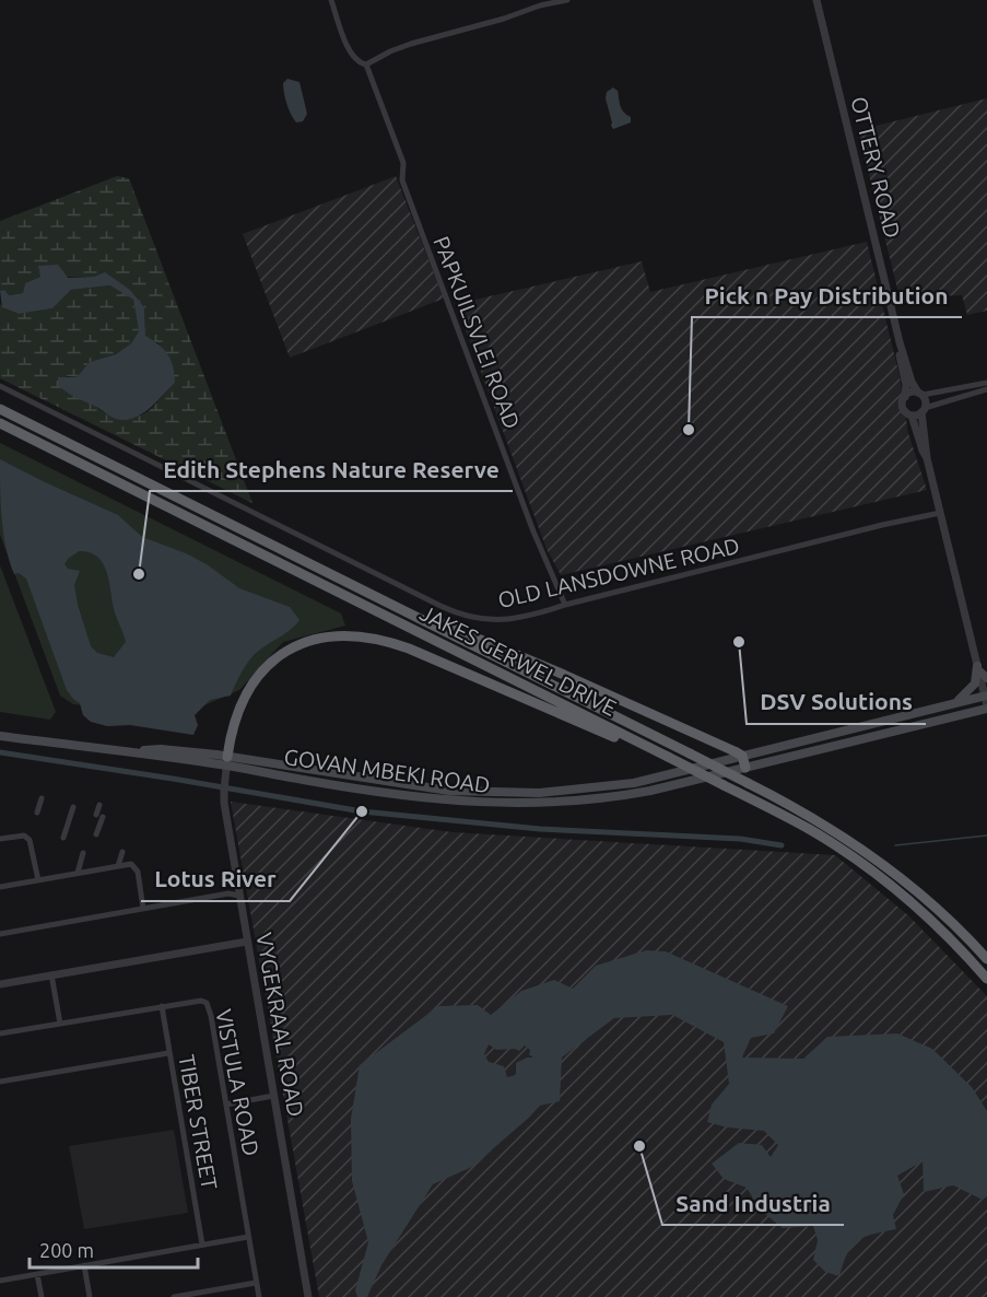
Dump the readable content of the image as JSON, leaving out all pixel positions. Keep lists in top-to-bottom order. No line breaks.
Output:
{"streets":{"highway":["JAKES GERWEL DRIVE"],"main road":["GOVAN MBEKI ROAD"],"street":["OTTERY ROAD","PAPKUILSVLEI ROAD","OLD LANSDOWNE ROAD","VYGEKRAAL ROAD","VISTULA ROAD","TIBER STREET"]},"crossings":[["PAPKUILSVLEI ROAD","OLD LANSDOWNE ROAD"],["GOVAN MBEKI ROAD","VYGEKRAAL ROAD"],["VISTULA ROAD","TIBER STREET"]],"places":["Pick n Pay Distribution","Edith Stephens Nature Reserve","DSV Solutions","Lotus River","Sand Industria"],"scale_bar":"200 m"}
